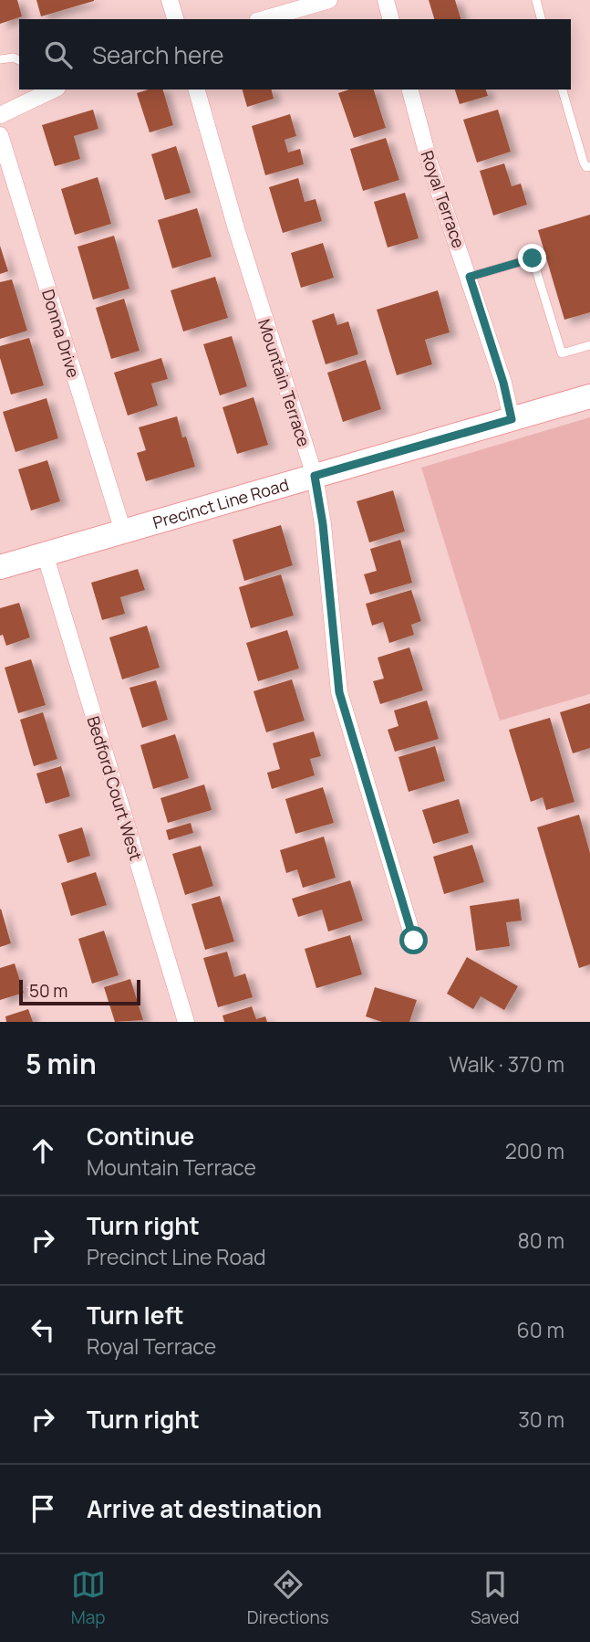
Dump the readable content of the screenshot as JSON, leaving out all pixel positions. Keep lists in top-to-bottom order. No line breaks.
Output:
{"streets":{"main road":["Precinct Line Road"],"street":["Royal Terrace","Donna Drive","Mountain Terrace","Bedford Court West"]},"crossings":[["Royal Terrace","Precinct Line Road"],["Donna Drive","Precinct Line Road"],["Mountain Terrace","Precinct Line Road"],["Precinct Line Road","Bedford Court West"]],"scale_bar":"50 m","page":{"search":"Search here","scale":"50 m","heading":["5 min","Walk · 370 m"],"list":[["Continue","Mountain Terrace","200 m"],["Turn right","Precinct Line Road","80 m"],["Turn left","Royal Terrace","60 m"],["Turn right","30 m"],"Arrive at destination"],"nav":["Map","Directions","Saved"]}}
